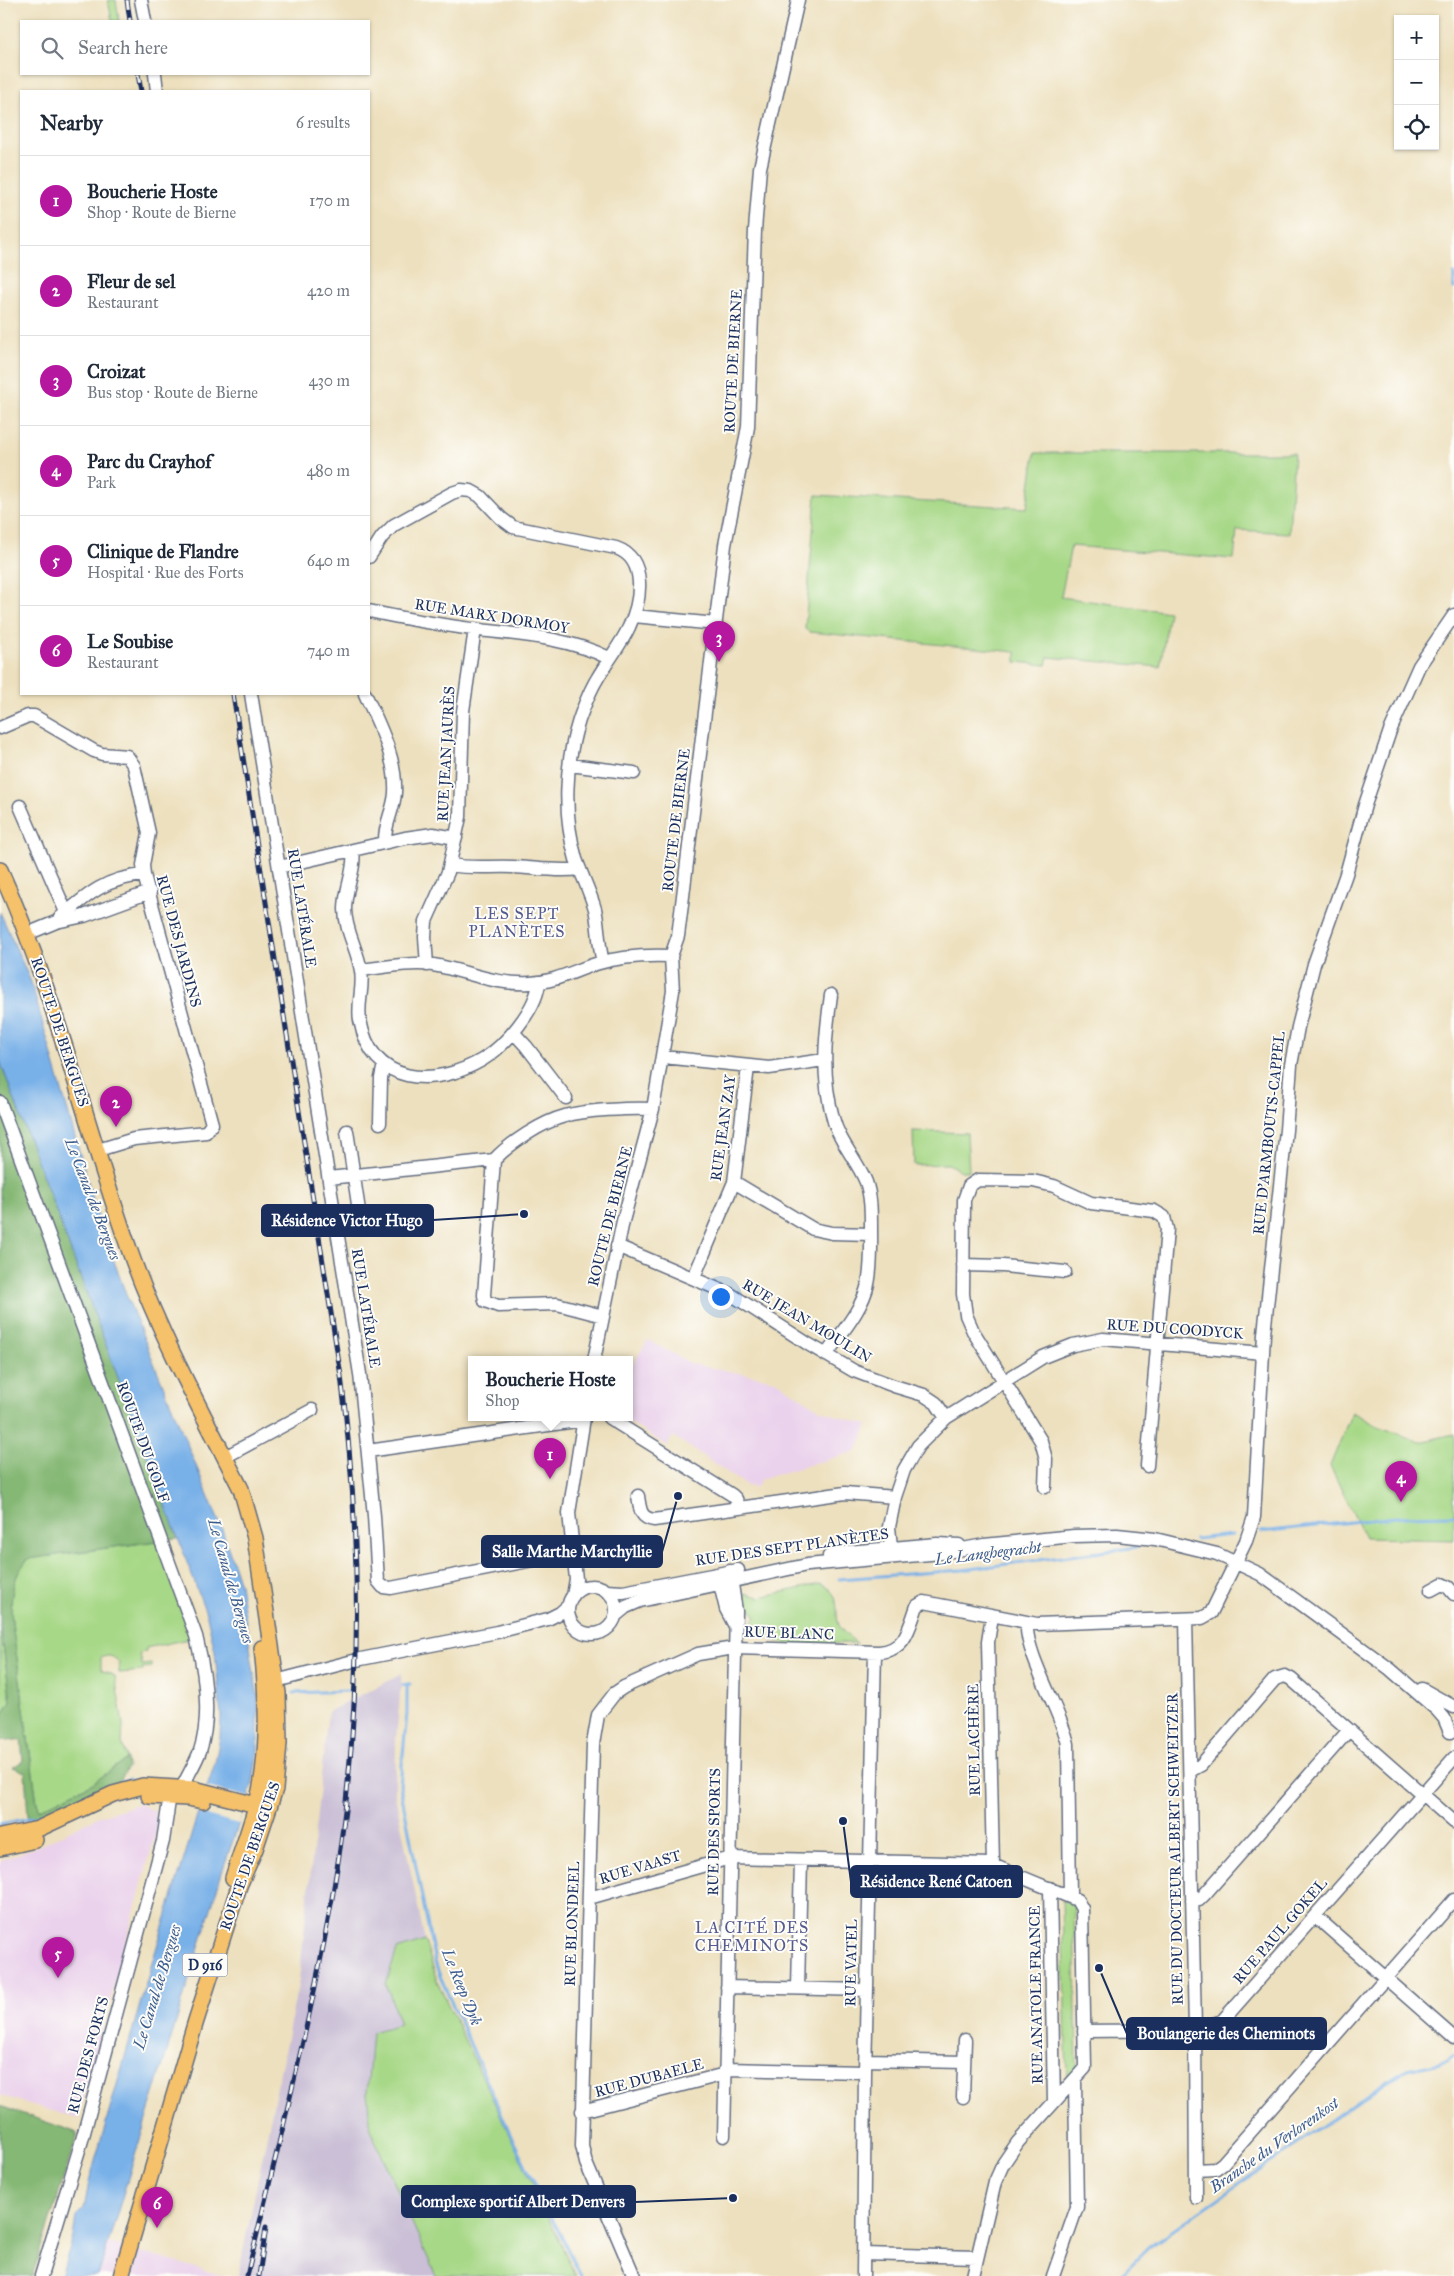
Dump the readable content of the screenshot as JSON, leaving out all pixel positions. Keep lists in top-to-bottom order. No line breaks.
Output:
{"streets":{"main road":["ROUTE DE BERGUES","D 916"],"street":["ROUTE DE BIERNE","RUE MARX DORMOY","RUE JEAN JAURÈS","RUE LATÉRALE","RUE DES JARDINS","RUE JEAN ZAY","RUE D'ARMBOUTS-CAPPEL","RUE JEAN MOULIN","RUE DU COODYCK","ROUTE DU GOLF","RUE DES SEPT PLANÈTES","RUE BLANC","RUE LACHÈRE","RUE DES SPORTS","RUE DU DOCTEUR ALBERT SCHWEITZER","RUE VAAST","RUE BLONDEEL","RUE PAUL GOKEL","RUE VATEL","RUE ANATOLE FRANCE","RUE DES FORTS","RUE DUBAELE"]},"crossings":[["ROUTE DE BIERNE","RUE JEAN MOULIN"],["RUE MARX DORMOY","RUE JEAN JAURÈS"],["RUE DES JARDINS","ROUTE DE BERGUES"],["RUE JEAN ZAY","RUE JEAN MOULIN"],["RUE D'ARMBOUTS-CAPPEL","RUE DU COODYCK"],["RUE D'ARMBOUTS-CAPPEL","RUE DES SEPT PLANÈTES"],["RUE D'ARMBOUTS-CAPPEL","RUE DU DOCTEUR ALBERT SCHWEITZER"],["RUE JEAN MOULIN","RUE DU COODYCK"],["RUE DU COODYCK","RUE DES SEPT PLANÈTES"],["ROUTE DU GOLF","RUE DES FORTS"],["RUE DES SEPT PLANÈTES","RUE DES SPORTS"],["RUE BLANC","RUE LACHÈRE"],["RUE BLANC","RUE DES SPORTS"],["RUE BLANC","RUE BLONDEEL"],["RUE BLANC","RUE VATEL"],["RUE LACHÈRE","RUE VAAST"],["RUE DES SPORTS","RUE VAAST"],["RUE DES SPORTS","RUE DUBAELE"],["RUE DU DOCTEUR ALBERT SCHWEITZER","RUE PAUL GOKEL"],["RUE VAAST","RUE BLONDEEL"],["RUE VAAST","RUE VATEL"],["RUE BLONDEEL","RUE DUBAELE"],["RUE VATEL","RUE DUBAELE"]],"districts":["LES SEPT PLANÈTES","LA CITÉ DES CHEMINOTS"],"water":["Le Canal de Bergues","Le Langhegracht","Le Reep Dyk","Branche du Verlorenkost"],"places":["Résidence Victor Hugo","Salle Marthe Marchyllie","Résidence René Catoen","Boulangerie des Cheminots","Complexe sportif Albert Denvers"],"page":{"map_buttons":["+","−"],"search":"Search here","heading":["Nearby","6 results"],"list":[{"mark":"1","name":"Boucherie Hoste","note":"Shop · Route de Bierne","value":"170 m"},{"mark":"2","name":"Fleur de sel","note":"Restaurant","value":"420 m"},{"mark":"3","name":"Croizat","note":"Bus stop · Route de Bierne","value":"430 m"},{"mark":"4","name":"Parc du Crayhof","note":"Park","value":"480 m"},{"mark":"5","name":"Clinique de Flandre","note":"Hospital · Rue des Forts","value":"640 m"},{"mark":"6","name":"Le Soubise","note":"Restaurant","value":"740 m"}],"pins":["3","2","1","4","5","6"],"popup":["Boucherie Hoste","Shop"]}}
